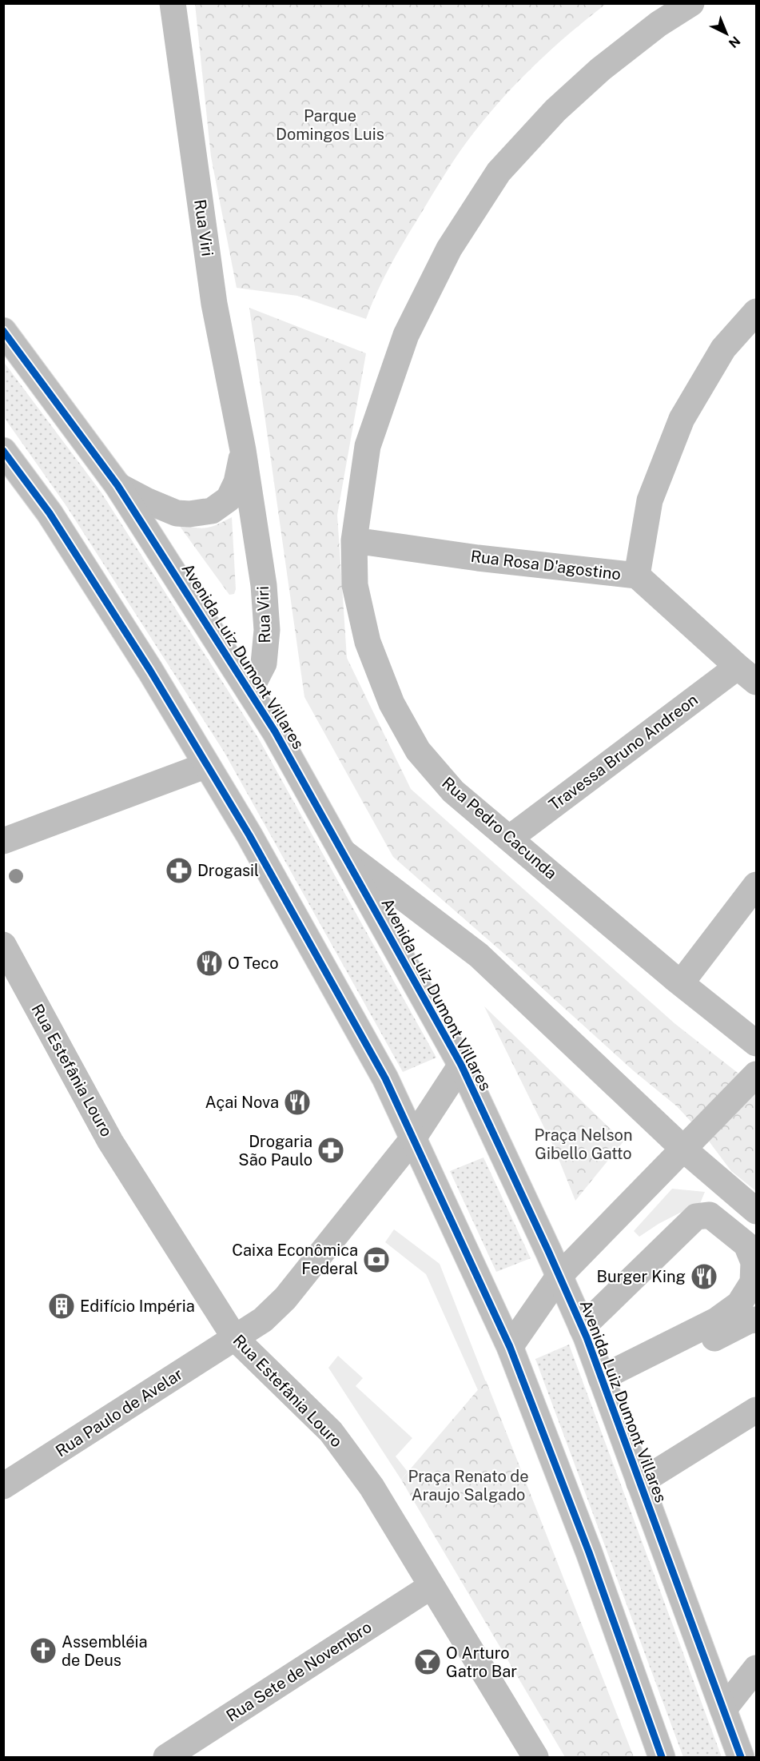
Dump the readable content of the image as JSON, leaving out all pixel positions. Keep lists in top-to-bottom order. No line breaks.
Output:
{"streets":{"street":["Rua Viri","Rua Rosa D'agostino","Avenida Luiz Dumont Villares","Travessa Bruno Andreon","Rua Pedro Cacunda","Rua Estefânia Louro","Rua Paulo de Avelar","Rua Sete de Novembro"]},"crossings":[["Rua Viri","Avenida Luiz Dumont Villares"],["Rua Rosa D'agostino","Travessa Bruno Andreon"],["Rua Rosa D'agostino","Rua Pedro Cacunda"],["Avenida Luiz Dumont Villares","Rua Paulo de Avelar"],["Travessa Bruno Andreon","Rua Pedro Cacunda"],["Rua Estefânia Louro","Rua Paulo de Avelar"],["Rua Estefânia Louro","Rua Sete de Novembro"]],"parks":["Parque Domingos Luis","Praça Nelson Gibello Gatto","Praça Renato de Araujo Salgado"],"places":{"pharmacy":["Drogasil","Drogaria São Paulo"],"restaurant":["O Teco","Açai Nova","Burger King"],"bank":["Caixa Econômica Federal"],"building":["Edifício Impéria"],"church":["Assembléia de Deus"],"bar":["O Arturo Gatro Bar"]},"north":"bottom right"}
